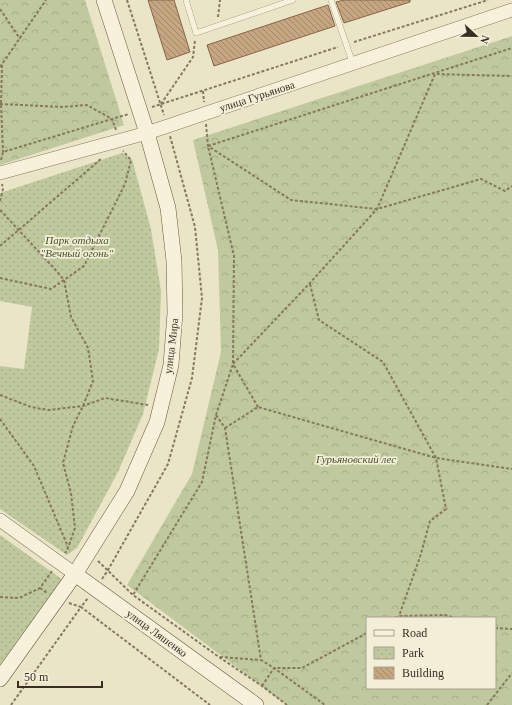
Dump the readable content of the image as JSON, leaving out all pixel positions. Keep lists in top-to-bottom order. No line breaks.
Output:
{"streets":{"main road":["улица Мира","улица Ляшенко"],"street":["улица Гурьянова"]},"crossings":[["улица Гурьянова","улица Мира"],["улица Мира","улица Ляшенко"]],"parks":["Парк отдыха \"Вечный огонь\"","Гурьяновский лес"],"legend":["Road","Park","Building"],"scale_bar":"50 m","north":"right"}
